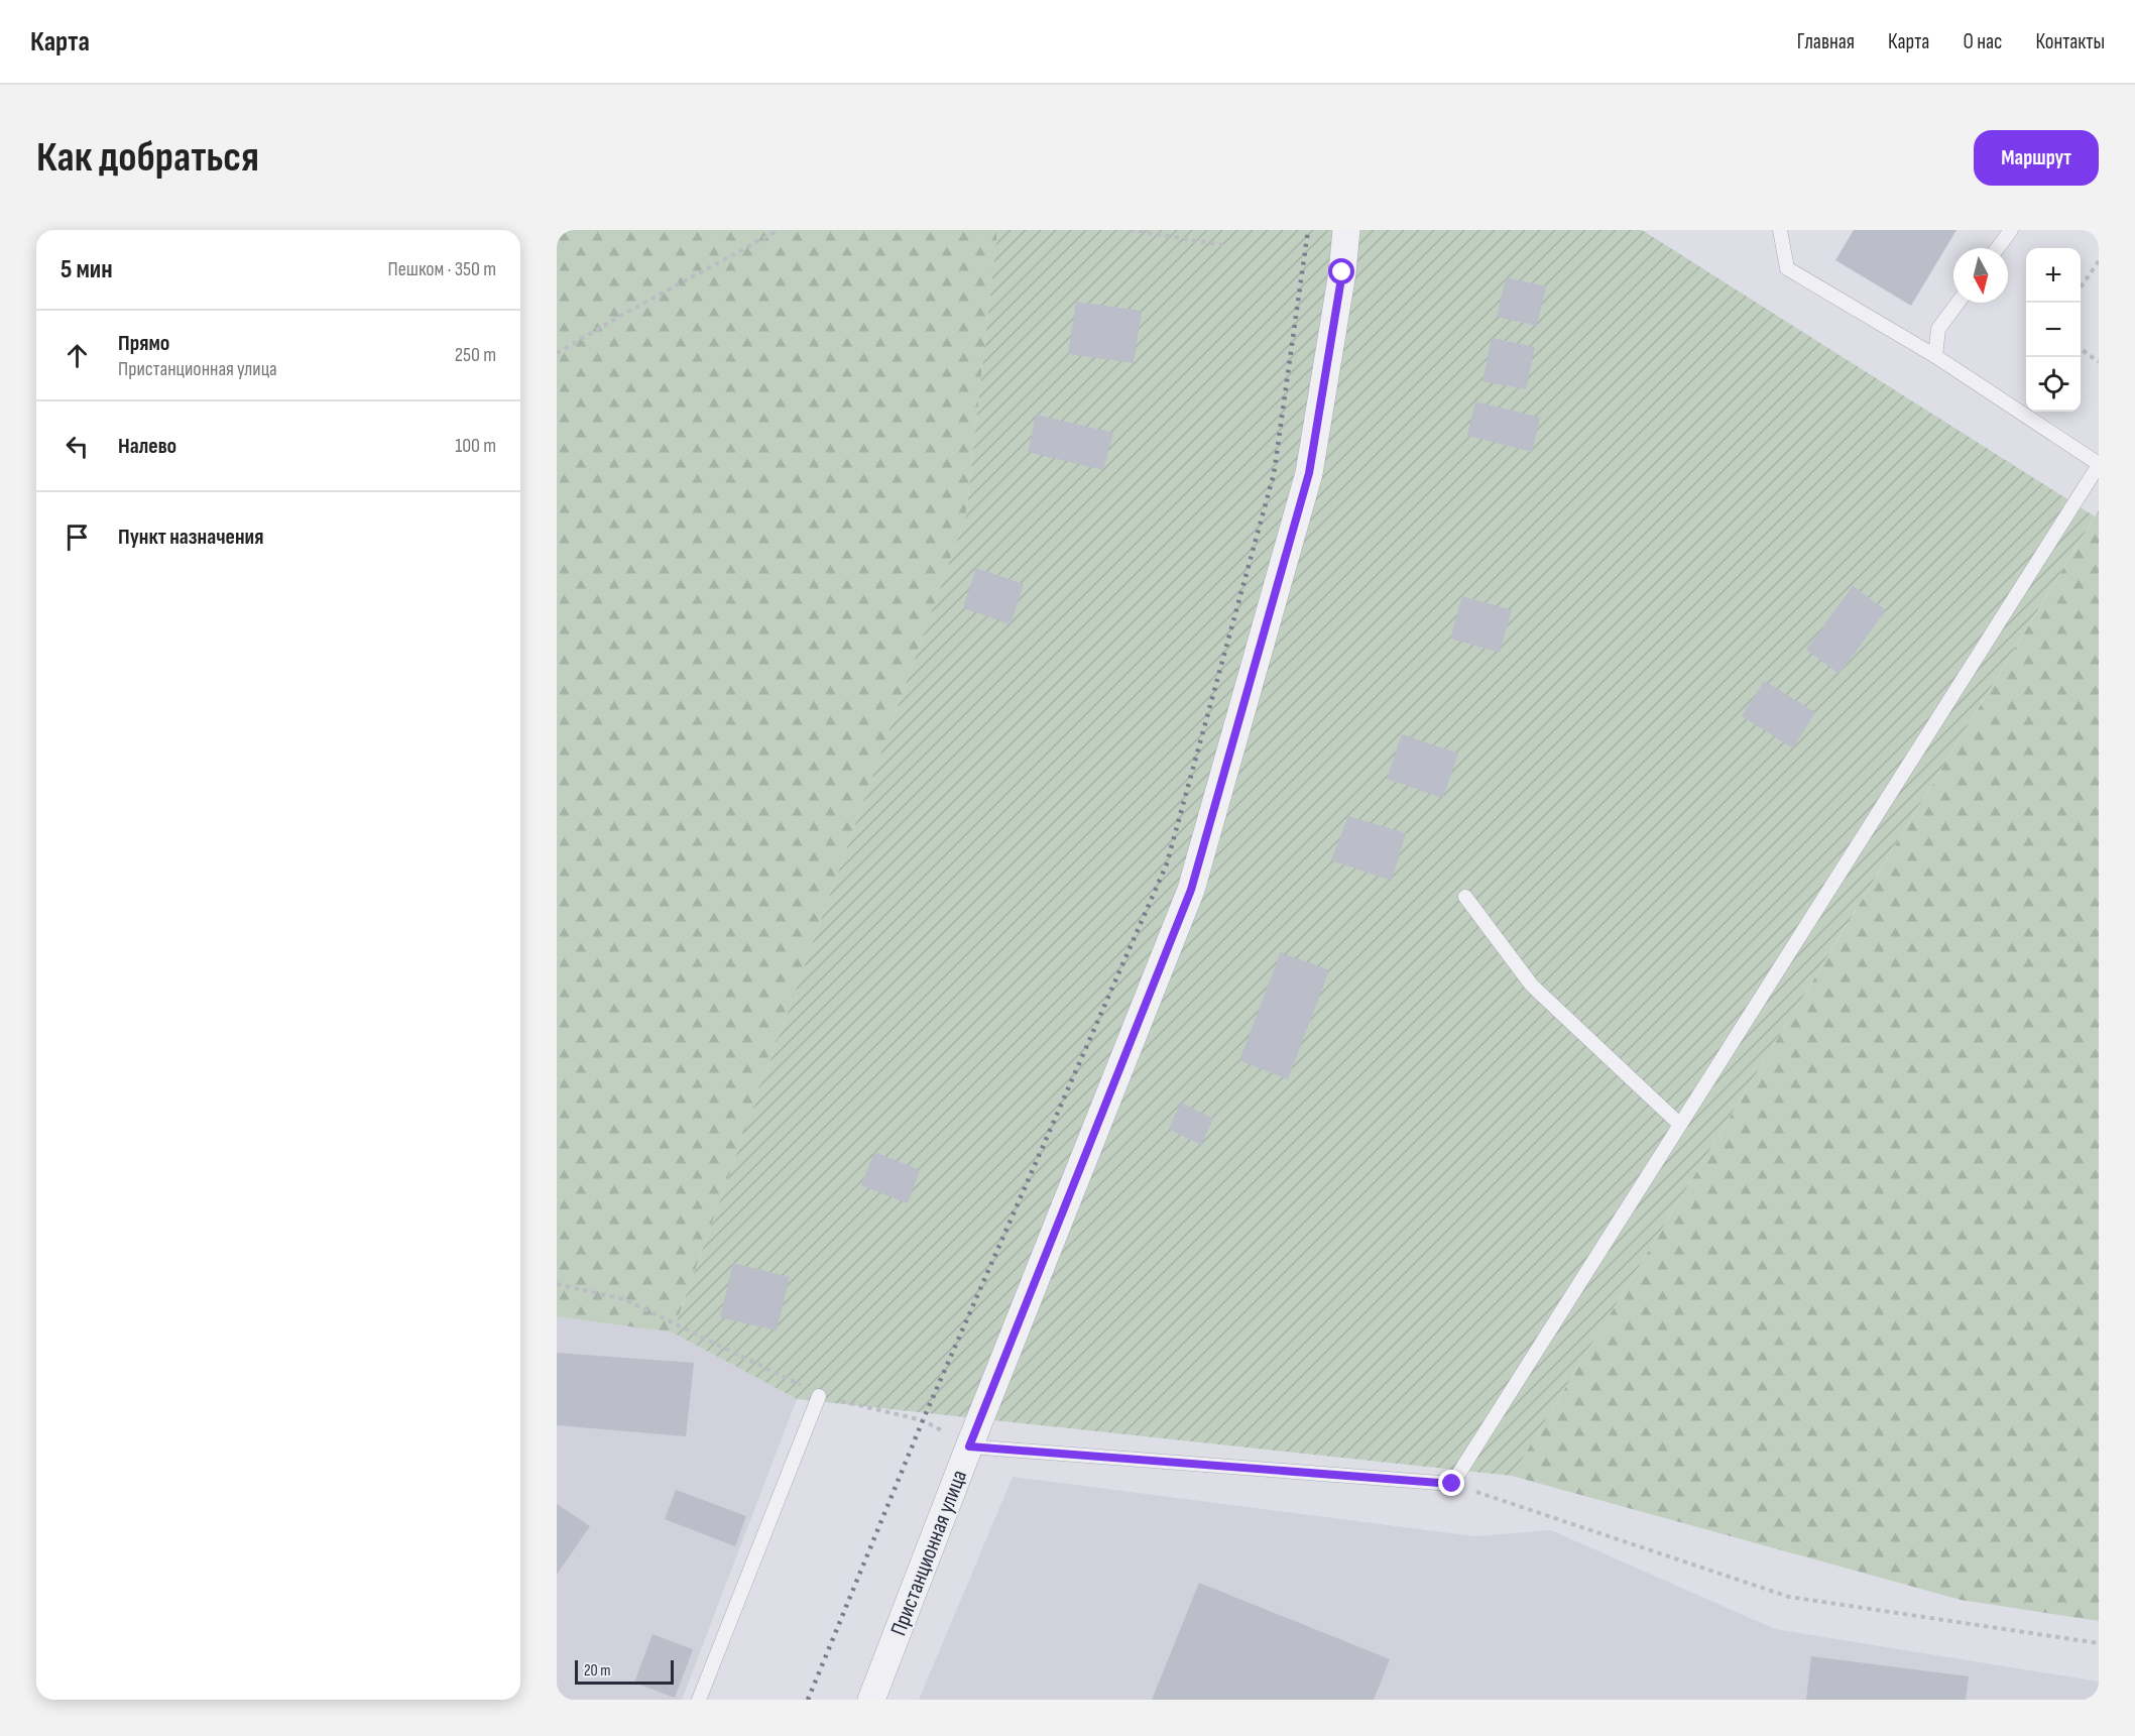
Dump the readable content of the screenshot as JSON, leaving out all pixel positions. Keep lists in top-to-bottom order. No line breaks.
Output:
{"streets":{"street":["Пристанционная улица"]},"scale_bar":"20 m","north":"bottom","page":{"header":"Карта","nav":["Главная","Карта","О нас","Контакты"],"buttons":"Маршрут","title":"Как добраться","heading":["5 мин","Пешком · 350 m"],"map_buttons":["+","−"],"list":[["Прямо","Пристанционная улица","250 m"],["Налево","100 m"],"Пункт назначения"],"scale":"20 m"}}
